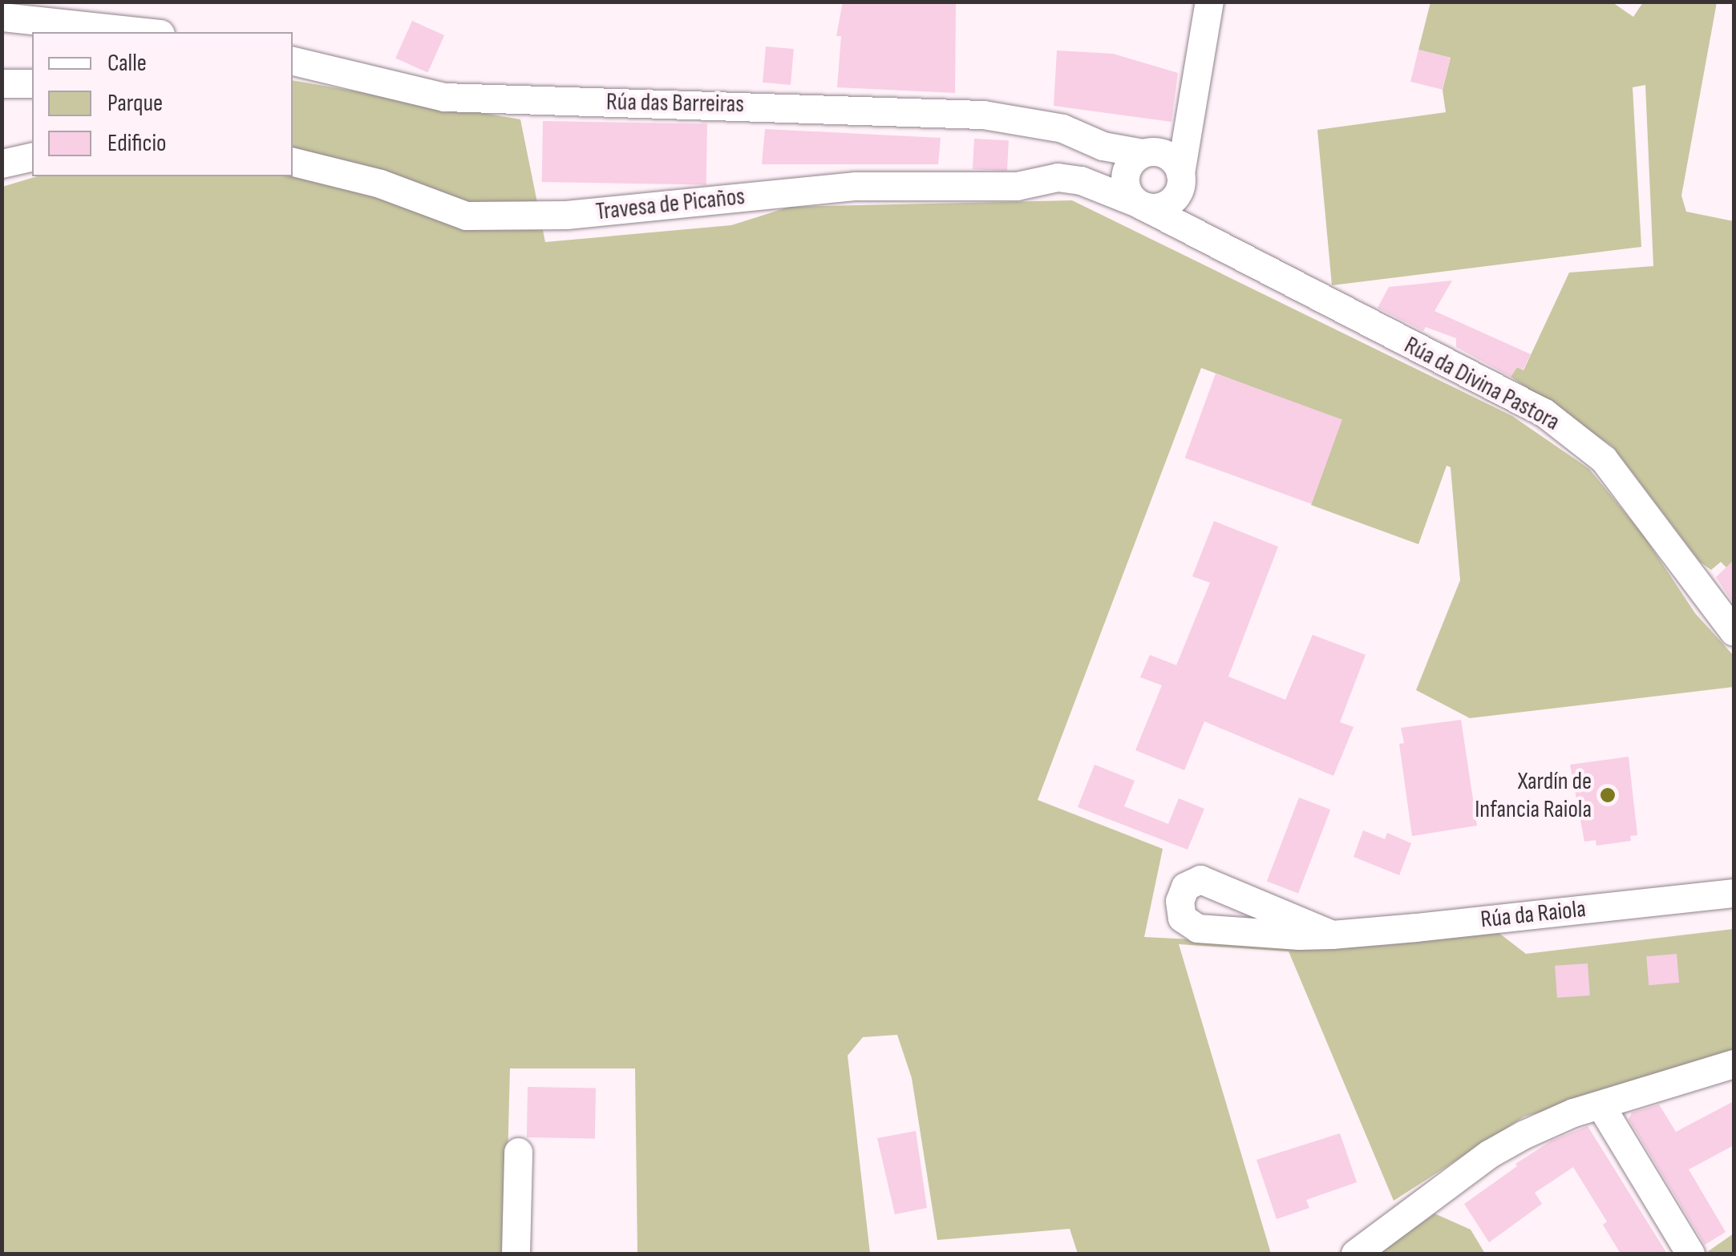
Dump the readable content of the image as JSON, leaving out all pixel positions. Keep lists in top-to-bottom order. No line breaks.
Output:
{"streets":{"street":["Rúa das Barreiras","Travesa de Picaños","Rúa da Divina Pastora","Rúa da Raiola"]},"crossings":[["Travesa de Picaños","Rúa da Divina Pastora"]],"places":["Xardín de Infancia Raiola"],"legend":["Calle","Parque","Edificio"]}
